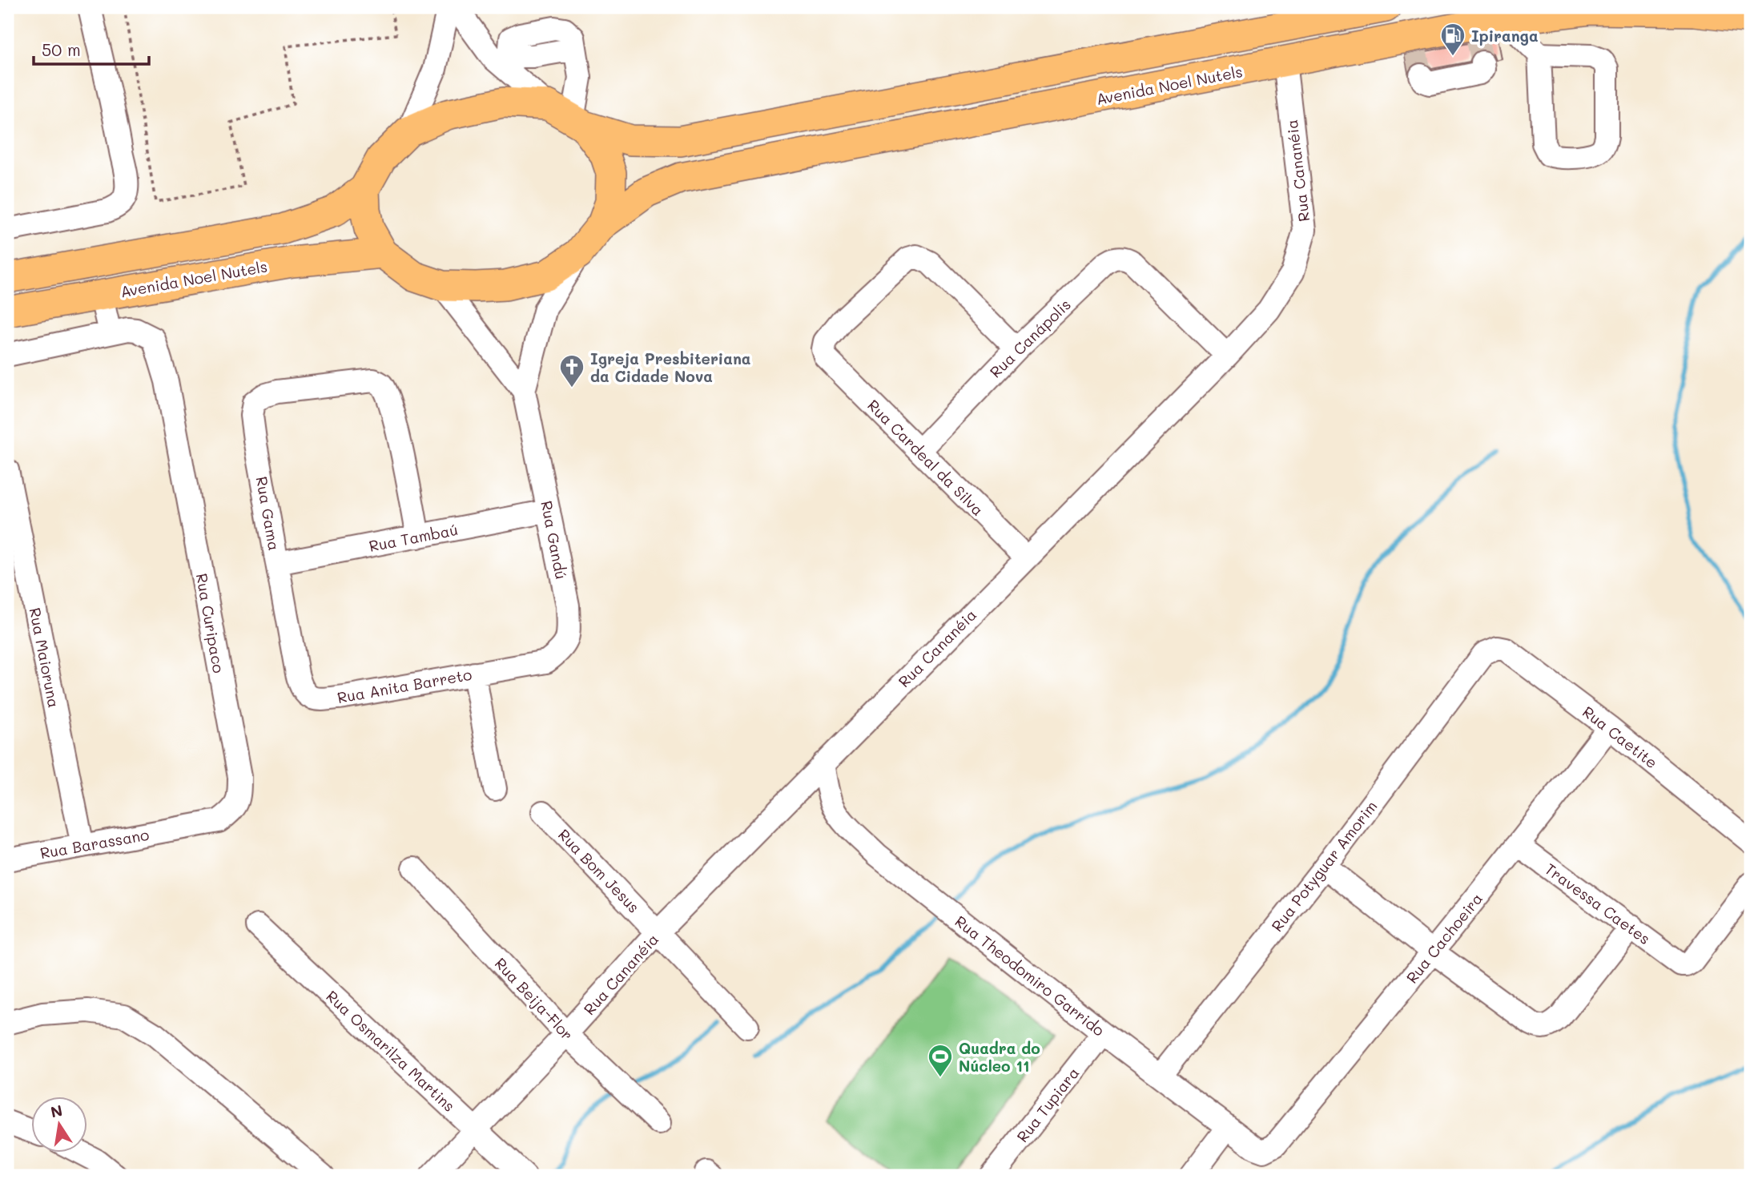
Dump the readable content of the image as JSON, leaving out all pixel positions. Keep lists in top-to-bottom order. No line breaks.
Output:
{"streets":{"main road":["Avenida Noel Nutels"],"street":["Rua Cananéia","Rua Canápolis","Rua Cardeal da Silva","Rua Gama","Rua Tambaú","Rua Gandú","Rua Curipaco","Rua Maioruna","Rua Anita Barreto","Rua Caetite","Rua Barassano","Rua Potyguar Amorim","Rua Bom Jesus","Travessa Caetes","Rua Cachoeira","Rua Theodomiro Garrido","Rua Beija-Flor","Rua Osmarilza Martins","Rua Tupiara"]},"crossings":[["Avenida Noel Nutels","Rua Cananéia"],["Rua Cananéia","Rua Canápolis"],["Rua Cananéia","Rua Cardeal da Silva"],["Rua Cananéia","Rua Bom Jesus"],["Rua Cananéia","Rua Theodomiro Garrido"],["Rua Cananéia","Rua Beija-Flor"],["Rua Cananéia","Rua Osmarilza Martins"],["Rua Canápolis","Rua Cardeal da Silva"],["Rua Gama","Rua Tambaú"],["Rua Gama","Rua Anita Barreto"],["Rua Tambaú","Rua Gandú"],["Rua Gandú","Rua Anita Barreto"],["Rua Curipaco","Rua Barassano"],["Rua Maioruna","Rua Barassano"],["Rua Caetite","Rua Potyguar Amorim"],["Rua Caetite","Rua Cachoeira"],["Rua Potyguar Amorim","Rua Theodomiro Garrido"],["Travessa Caetes","Rua Cachoeira"],["Rua Cachoeira","Rua Theodomiro Garrido"],["Rua Theodomiro Garrido","Rua Tupiara"]],"places":{"fuel station":["Ipiranga"],"church":["Igreja Presbiteriana da Cidade Nova"],"sports":["Quadra do Núcleo 11"]},"scale_bar":"50 m","north":"top"}
